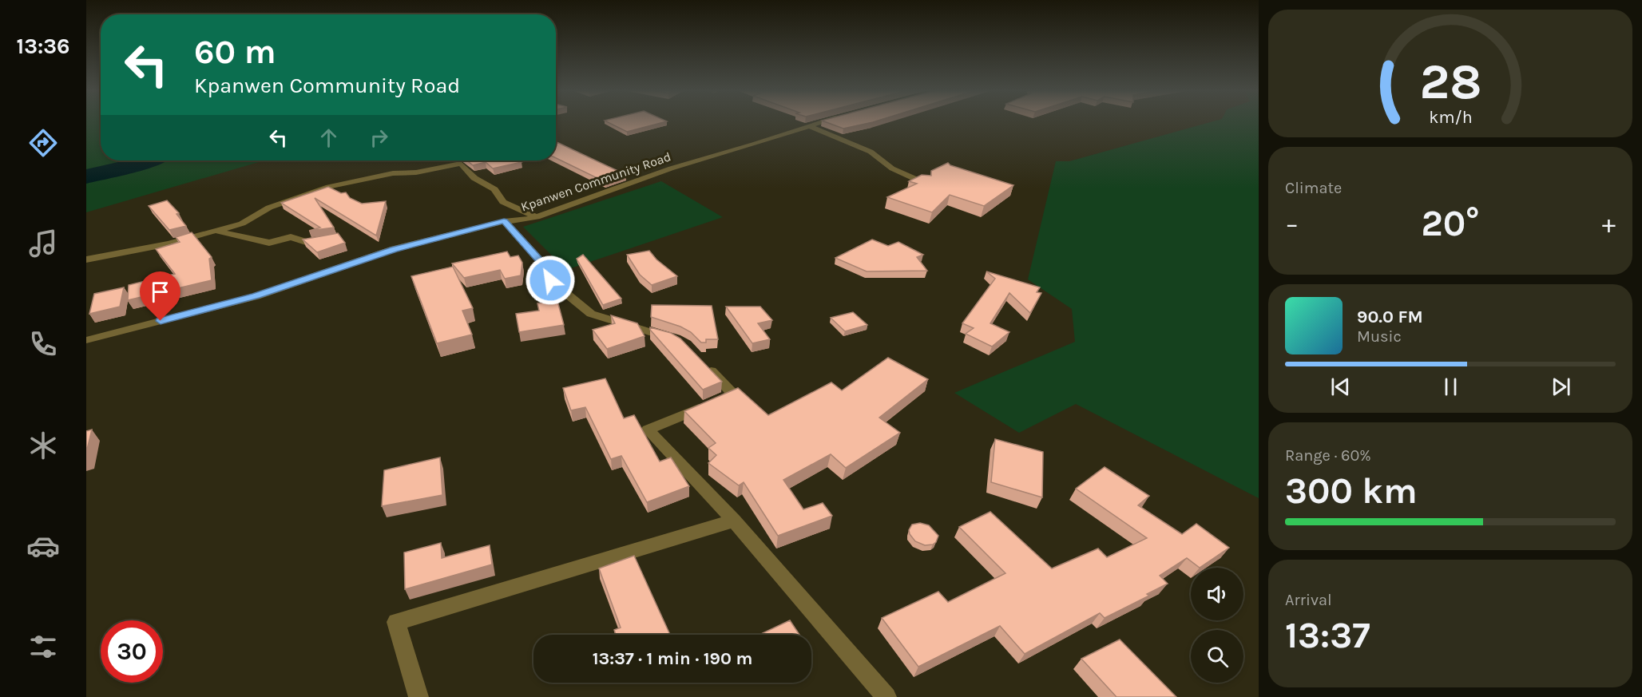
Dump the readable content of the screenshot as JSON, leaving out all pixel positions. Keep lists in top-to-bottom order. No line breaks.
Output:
{"streets":{"street":["Kpanwen Community Road"]},"page":{"tabs":"13:36","turn":["60 m","Kpanwen Community Road"],"tile":["Climate",["Range · 60%","300 km"],["Arrival","13:37"]],"heat":["−","20°","+"],"song":["90.0 FM","Music"],"limit":"30","trip":"13:37 · 1 min · 190 m","gauge":["28","km/h"]}}
